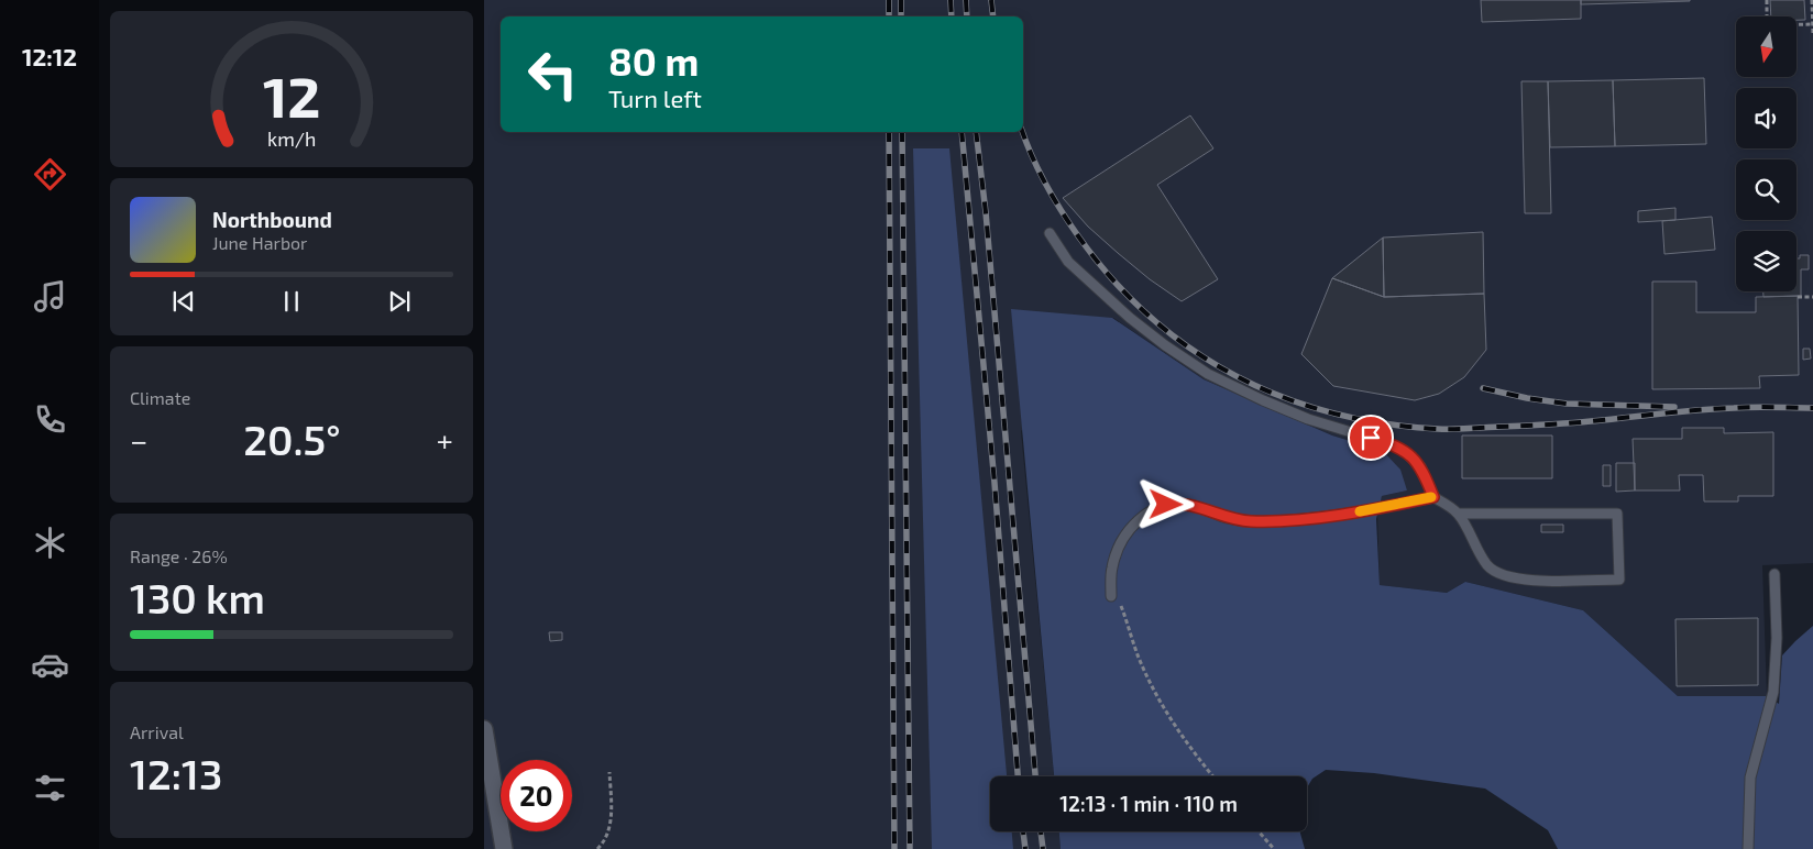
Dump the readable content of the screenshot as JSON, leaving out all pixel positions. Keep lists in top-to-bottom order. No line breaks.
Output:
{"north":"bottom","page":{"tabs":"12:12","turn":["80 m","Turn left"],"song":["Northbound","June Harbor"],"tile":["Climate",["Range · 26%","130 km"],["Arrival","12:13"]],"heat":["−","20.5°","+"],"limit":"20","trip":"12:13 · 1 min · 110 m","gauge":["12","km/h"]}}
